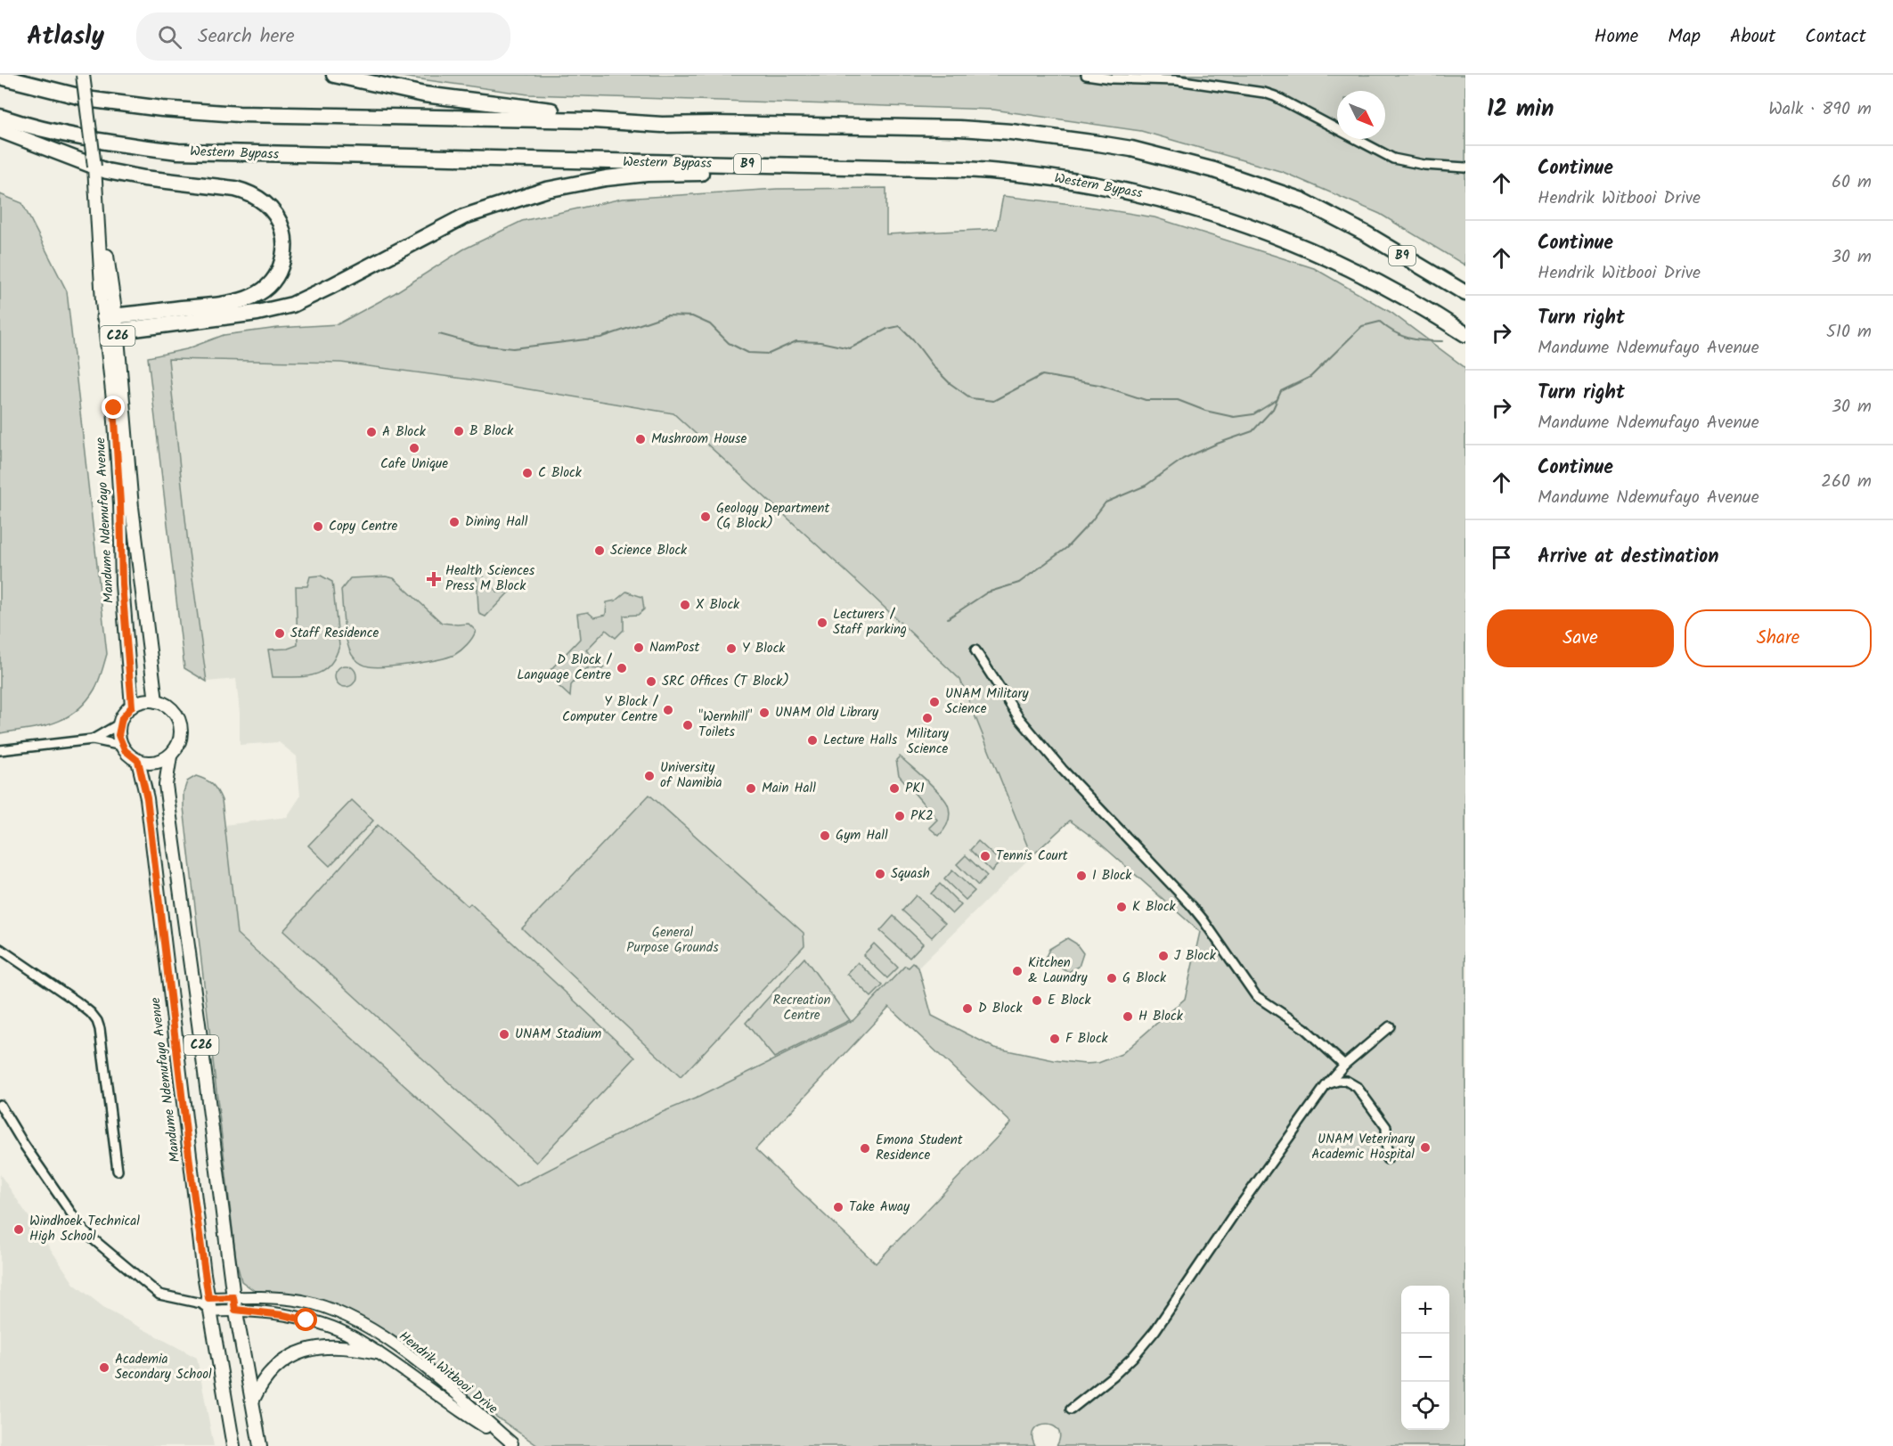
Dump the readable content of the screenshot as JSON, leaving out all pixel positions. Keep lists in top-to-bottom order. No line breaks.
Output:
{"streets":{"highway":["Western Bypass","B9"],"main road":["C26","Mandume Ndemufayo Avenue","Hendrik Witbooi Drive"]},"crossings":[["C26","Mandume Ndemufayo Avenue"],["C26","Hendrik Witbooi Drive"],["Mandume Ndemufayo Avenue","Hendrik Witbooi Drive"]],"parks":["General Purpose Grounds","Recreation Centre"],"places":{"other":["B Block","A Block","Mushroom House","Cafe Unique","C Block","Geology Department (G Block)","Dining Hall","Copy Centre","Science Block","X Block","Lecturers / Staff parking","Staff Residence","NamPost","Y Block","D Block / Language Centre","SRC Offices (T Block)","UNAM Military Science","Y Block / Computer Centre","UNAM Old Library","Military Science","\"Wernhill\" Toilets","Lecture Halls","University of Namibia","Main Hall","PK1","PK2","Gym Hall","Tennis Court","Squash","I Block","K Block","J Block","Kitchen & Laundry","G Block","E Block","D Block","H Block","UNAM Stadium","F Block","UNAM Veterinary Academic Hospital","Emona Student Residence","Take Away","Windhoek Technical High School","Academia Secondary School"],"health":["Health Sciences Press M Block"]},"north":"bottom right","page":{"header":"Atlasly","search":"Search here","nav":["Home","Map","About","Contact"],"heading":["12 min","Walk · 890 m"],"list":[["Continue","Hendrik Witbooi Drive","60 m"],["Continue","Hendrik Witbooi Drive","30 m"],["Turn right","Mandume Ndemufayo Avenue","510 m"],["Turn right","Mandume Ndemufayo Avenue","30 m"],["Continue","Mandume Ndemufayo Avenue","260 m"],"Arrive at destination"],"buttons":["Save","Share"],"map_buttons":["+","−"]}}
